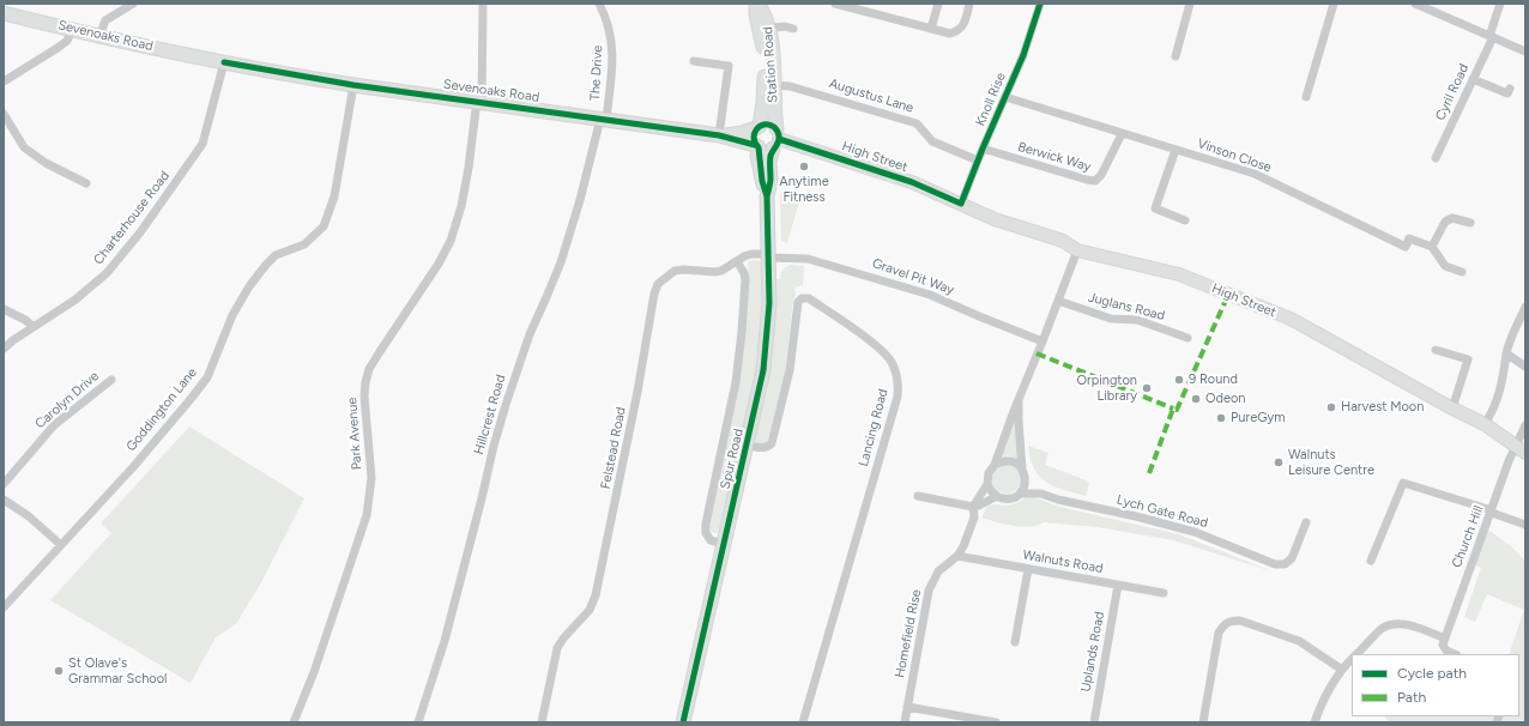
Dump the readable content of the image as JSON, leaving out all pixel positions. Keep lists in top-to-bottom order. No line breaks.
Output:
{"streets":{"main road":["Sevenoaks Road","Station Road","Spur Road"],"street":["The Drive","Cyril Road","Augustus Lane","Knoll Rise","Vinson Close","High Street","Berwick Way","Charterhouse Road","Gravel Pit Way","Juglans Road","Carolyn Drive","Goddington Lane","Hillcrest Road","Lancing Road","Park Avenue","Felstead Road","Lych Gate Road","Church Hill","Walnuts Road","Homefield Rise","Uplands Road"]},"crossings":[["Sevenoaks Road","Station Road"],["Sevenoaks Road","The Drive"],["Sevenoaks Road","High Street"],["Sevenoaks Road","Charterhouse Road"],["Sevenoaks Road","Goddington Lane"],["Sevenoaks Road","Hillcrest Road"],["Sevenoaks Road","Park Avenue"],["Sevenoaks Road","Spur Road"],["Station Road","Augustus Lane"],["Station Road","High Street"],["Station Road","Spur Road"],["The Drive","Hillcrest Road"],["Augustus Lane","Knoll Rise"],["Knoll Rise","Vinson Close"],["Knoll Rise","High Street"],["Knoll Rise","Berwick Way"],["Vinson Close","Berwick Way"],["High Street","Spur Road"],["High Street","Church Hill"],["High Street","Homefield Rise"],["Gravel Pit Way","Felstead Road"],["Gravel Pit Way","Spur Road"],["Gravel Pit Way","Homefield Rise"],["Juglans Road","Homefield Rise"],["Lancing Road","Spur Road"],["Felstead Road","Spur Road"],["Lych Gate Road","Homefield Rise"],["Walnuts Road","Homefield Rise"],["Walnuts Road","Uplands Road"]],"places":["Anytime Fitness","9 Round","Orpington Library","Odeon","Harvest Moon","PureGym","Walnuts Leisure Centre","St Olave's Grammar School"],"legend":["Cycle path","Path"]}
